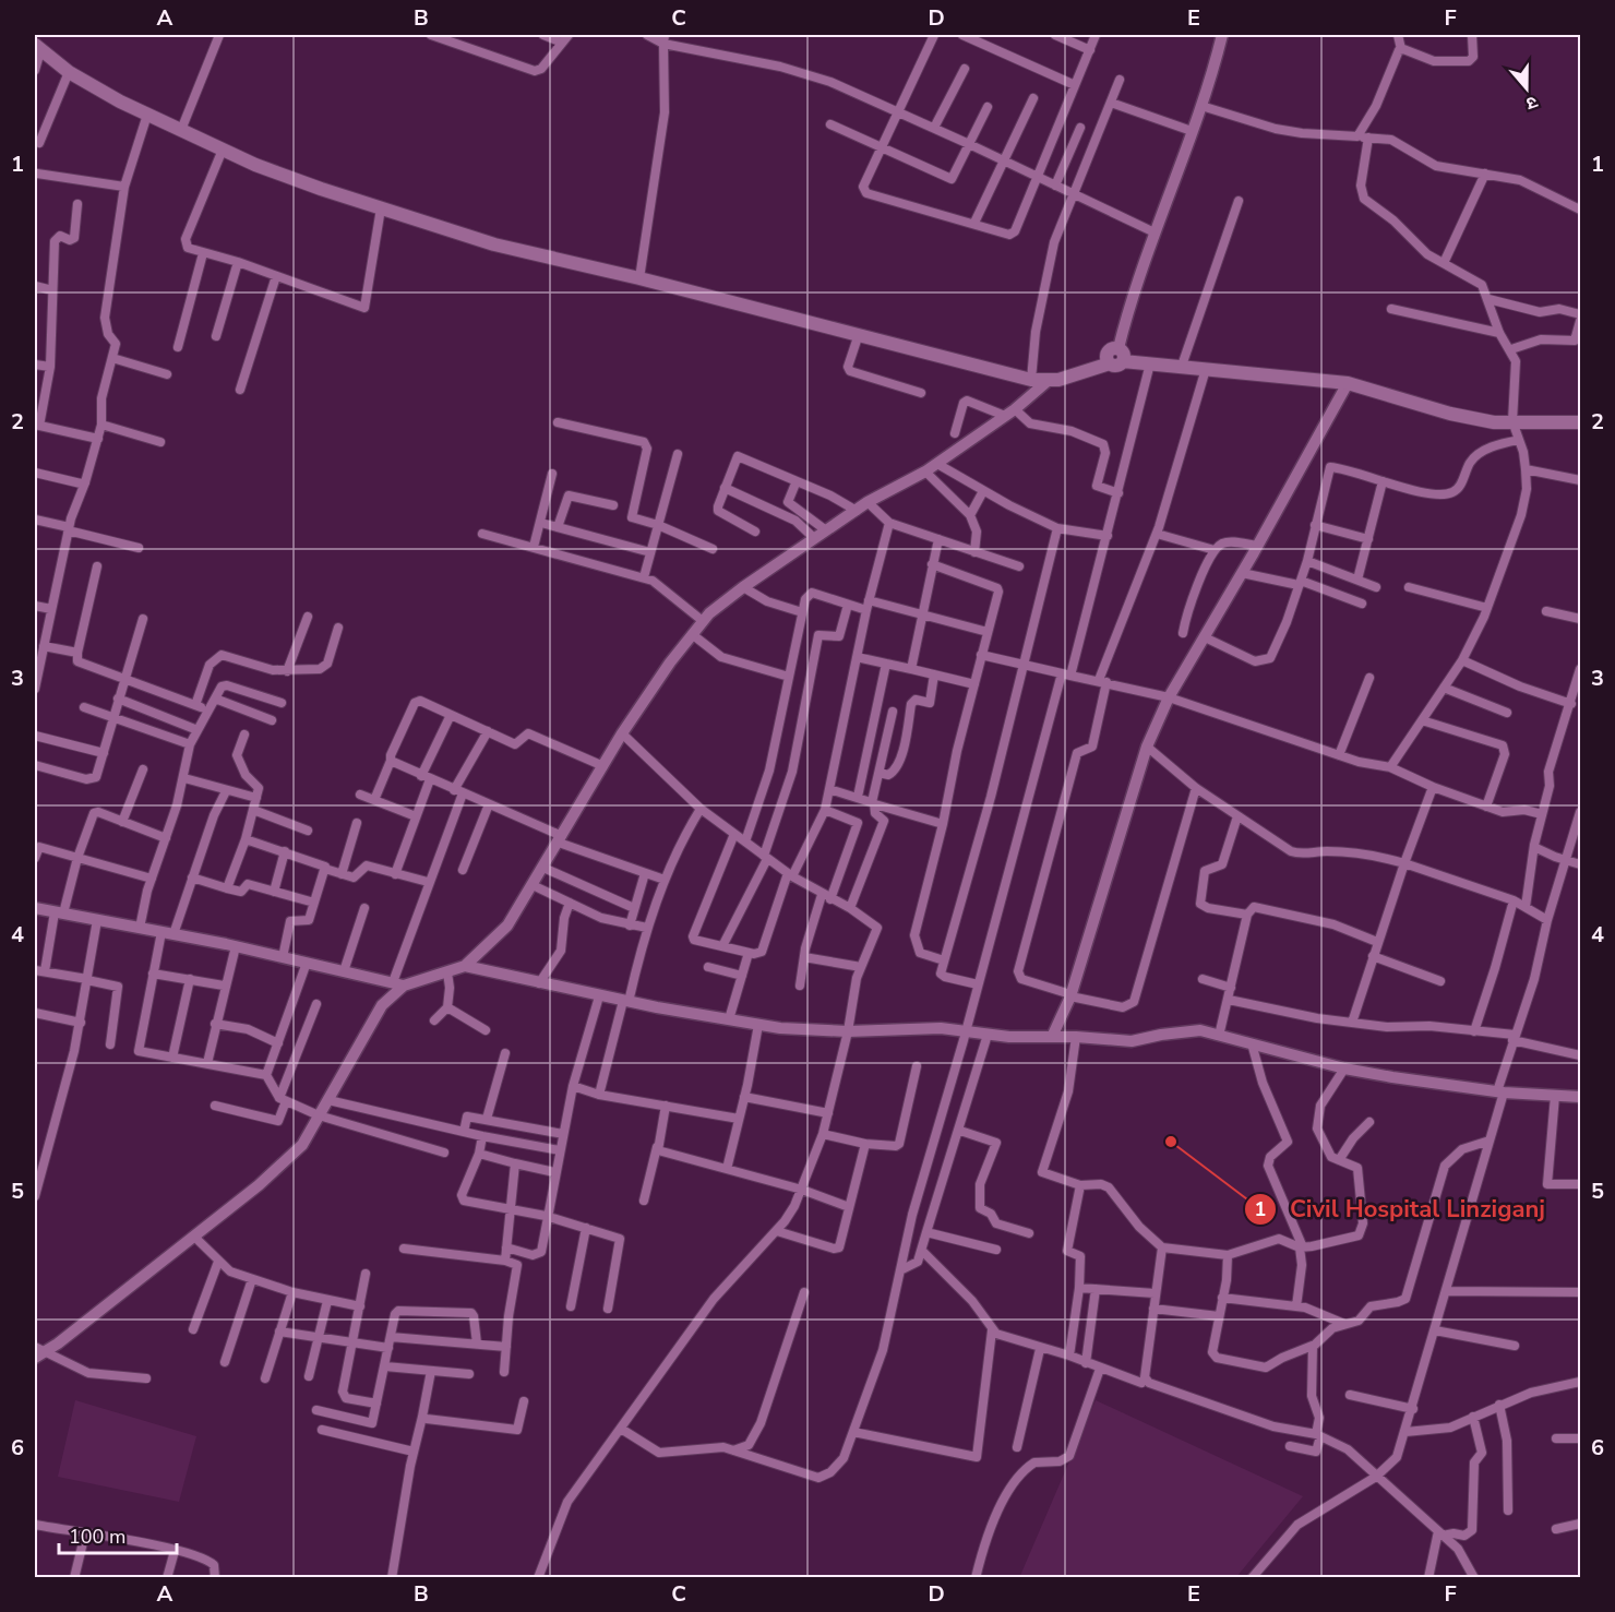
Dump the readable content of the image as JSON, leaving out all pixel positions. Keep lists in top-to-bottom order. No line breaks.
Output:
{"places":["Civil Hospital Linziganj"],"scale_bar":"100 m","north":"bottom","grid":{"columns":["A","B","C","D","E","F"],"rows":["1","2","3","4","5","6"]}}
